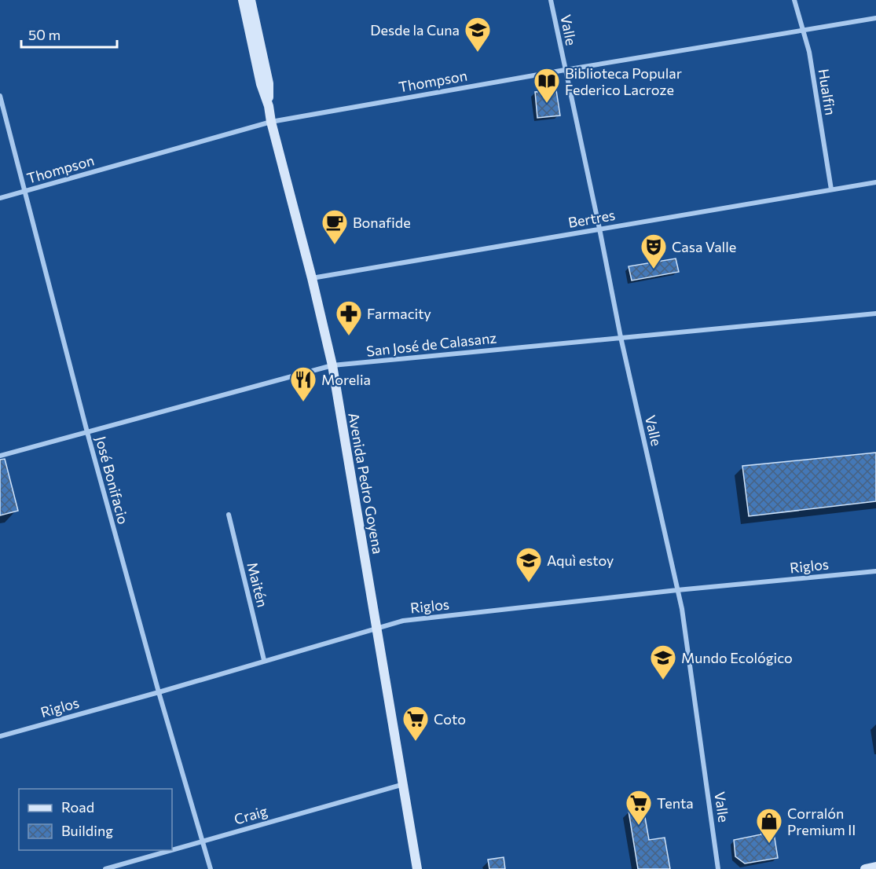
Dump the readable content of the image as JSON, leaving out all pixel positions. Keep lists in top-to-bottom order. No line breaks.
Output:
{"streets":{"main road":["Avenida Pedro Goyena"],"street":["Valle","Thompson","Hualfin","Bertres","San José de Calasanz","José Bonifacio","Riglos","Maitén","Craig"]},"crossings":[["Valle","Thompson"],["Valle","Bertres"],["Valle","San José de Calasanz"],["Valle","Riglos"],["Thompson","Hualfin"],["Thompson","José Bonifacio"],["Thompson","Avenida Pedro Goyena"],["Hualfin","Bertres"],["Bertres","Avenida Pedro Goyena"],["San José de Calasanz","José Bonifacio"],["San José de Calasanz","Avenida Pedro Goyena"],["José Bonifacio","Riglos"],["José Bonifacio","Craig"],["Avenida Pedro Goyena","Riglos"],["Avenida Pedro Goyena","Craig"],["Riglos","Maitén"]],"places":{"school or university":["Desde la Cuna","Aquì estoy","Mundo Ecológico"],"library":["Biblioteca Popular Federico Lacroze"],"cafe":["Bonafide"],"theatre":["Casa Valle"],"pharmacy":["Farmacity"],"restaurant":["Morelia"],"supermarket":["Coto","Tenta"],"shop":["Corralón Premium II"]},"legend":["Road","Building"],"scale_bar":"50 m"}
